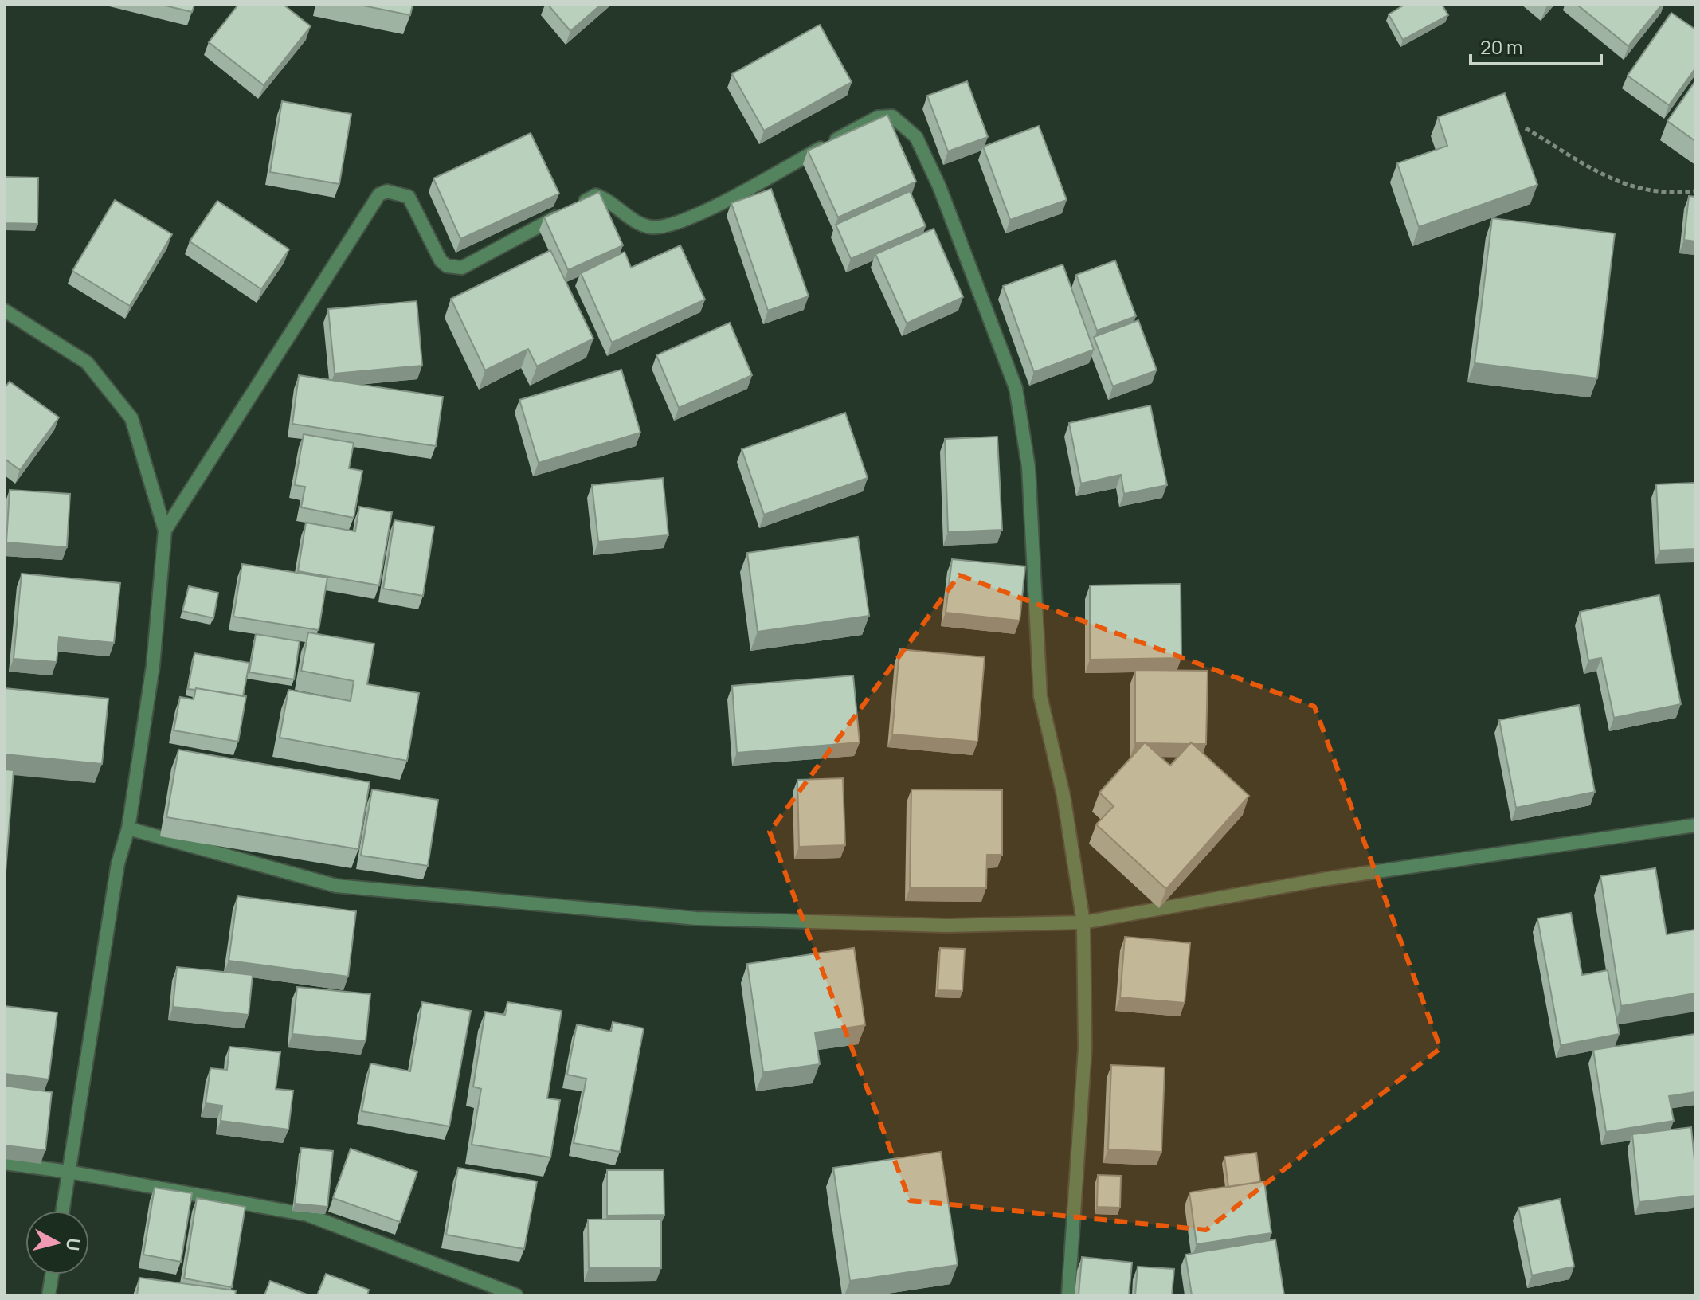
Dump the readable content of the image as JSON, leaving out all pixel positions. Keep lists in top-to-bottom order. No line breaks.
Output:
{"scale_bar":"20 m","north":"right"}
